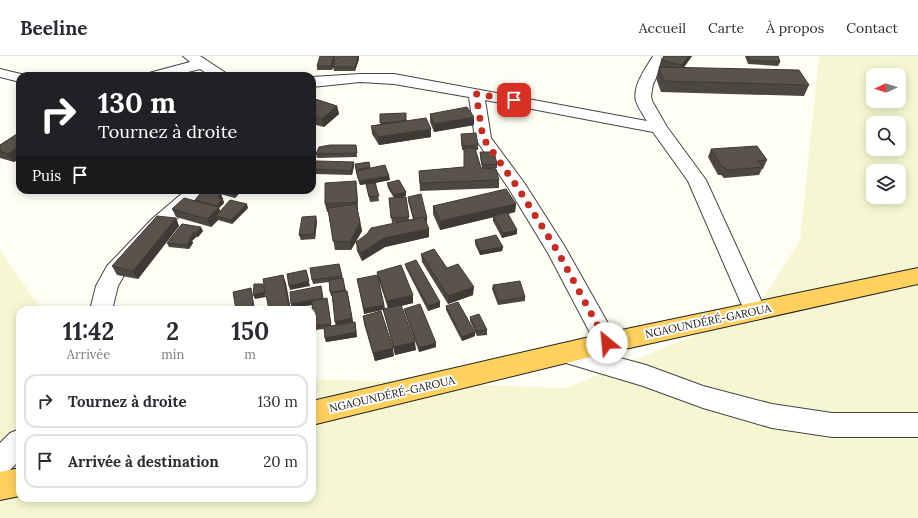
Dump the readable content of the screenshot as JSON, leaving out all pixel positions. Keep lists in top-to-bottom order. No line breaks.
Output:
{"streets":{"highway":["NGAOUNDÉRÉ-GAROUA"]},"north":"left","page":{"header":"Beeline","nav":["Accueil","Carte","À propos","Contact"],"turn":["130 m","Tournez à droite"],"then":"Puis","eta":["11:42","Arrivée","2","min","150","m"],"list":[{"name":"Tournez à droite","value":"130 m"},{"name":"Arrivée à destination","value":"20 m"}]}}
